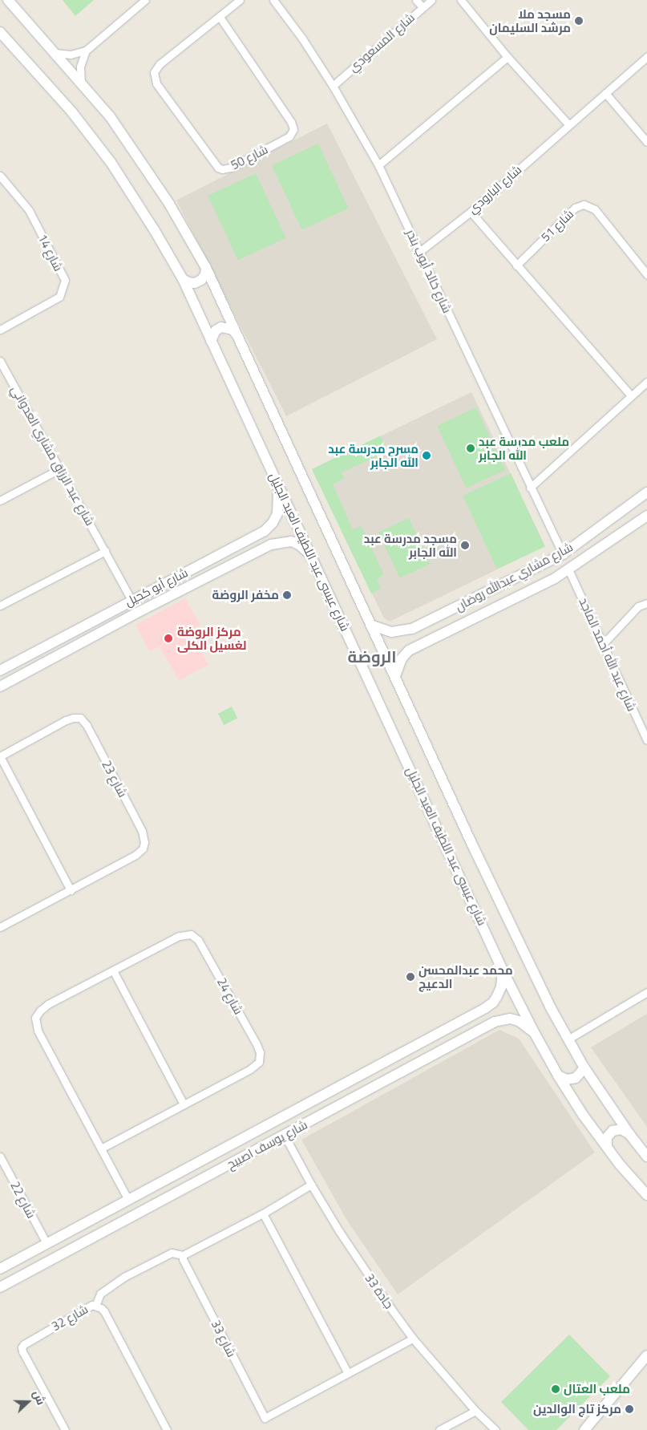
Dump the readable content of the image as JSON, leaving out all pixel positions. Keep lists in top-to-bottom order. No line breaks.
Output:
{"streets":{"main road":["شارع عيسى عبد اللطيف العبد الجليل","شارع مشاري عبدالله روضان","شارع أبو كحيل","شارع يوسف اصبيح"],"street":["شارع المسعودي","شارع 50","شارع البارودي","شارع 51","شارع 14","شارع خالد أيوب بندر","شارع عبد الرزاق مشاري العدواني","شارع عبد الله أحمد الماجد","شارع 23","شارع 24","شارع 22","جادة 33","شارع 32","شارع 33"]},"crossings":[["شارع المسعودي","شارع خالد أيوب بندر"],["شارع البارودي","شارع خالد أيوب بندر"],["شارع خالد أيوب بندر","شارع مشاري عبدالله روضان"],["شارع عبد الرزاق مشاري العدواني","شارع أبو كحيل"],["شارع عيسى عبد اللطيف العبد الجليل","شارع مشاري عبدالله روضان"],["شارع عيسى عبد اللطيف العبد الجليل","شارع أبو كحيل"],["شارع عيسى عبد اللطيف العبد الجليل","شارع يوسف اصبيح"],["شارع مشاري عبدالله روضان","شارع عبد الله أحمد الماجد"],["شارع 24","شارع يوسف اصبيح"],["شارع يوسف اصبيح","شارع 22"],["شارع يوسف اصبيح","جادة 33"],["جادة 33","شارع 33"]],"districts":["الروضة"],"places":["مسجد ملا مرشد السليمان","ملعب مدرسة عبد الله الجابر","مسرح مدرسة عبد الله الجابر","مسجد مدرسة عبد الله الجابر","مخفر الروضة","مركز الروضة لغسيل الكلى","محمد عبدالمحسن الدعيج","ملعب العتال","مركز تاج الوالدين"],"north":"right"}
